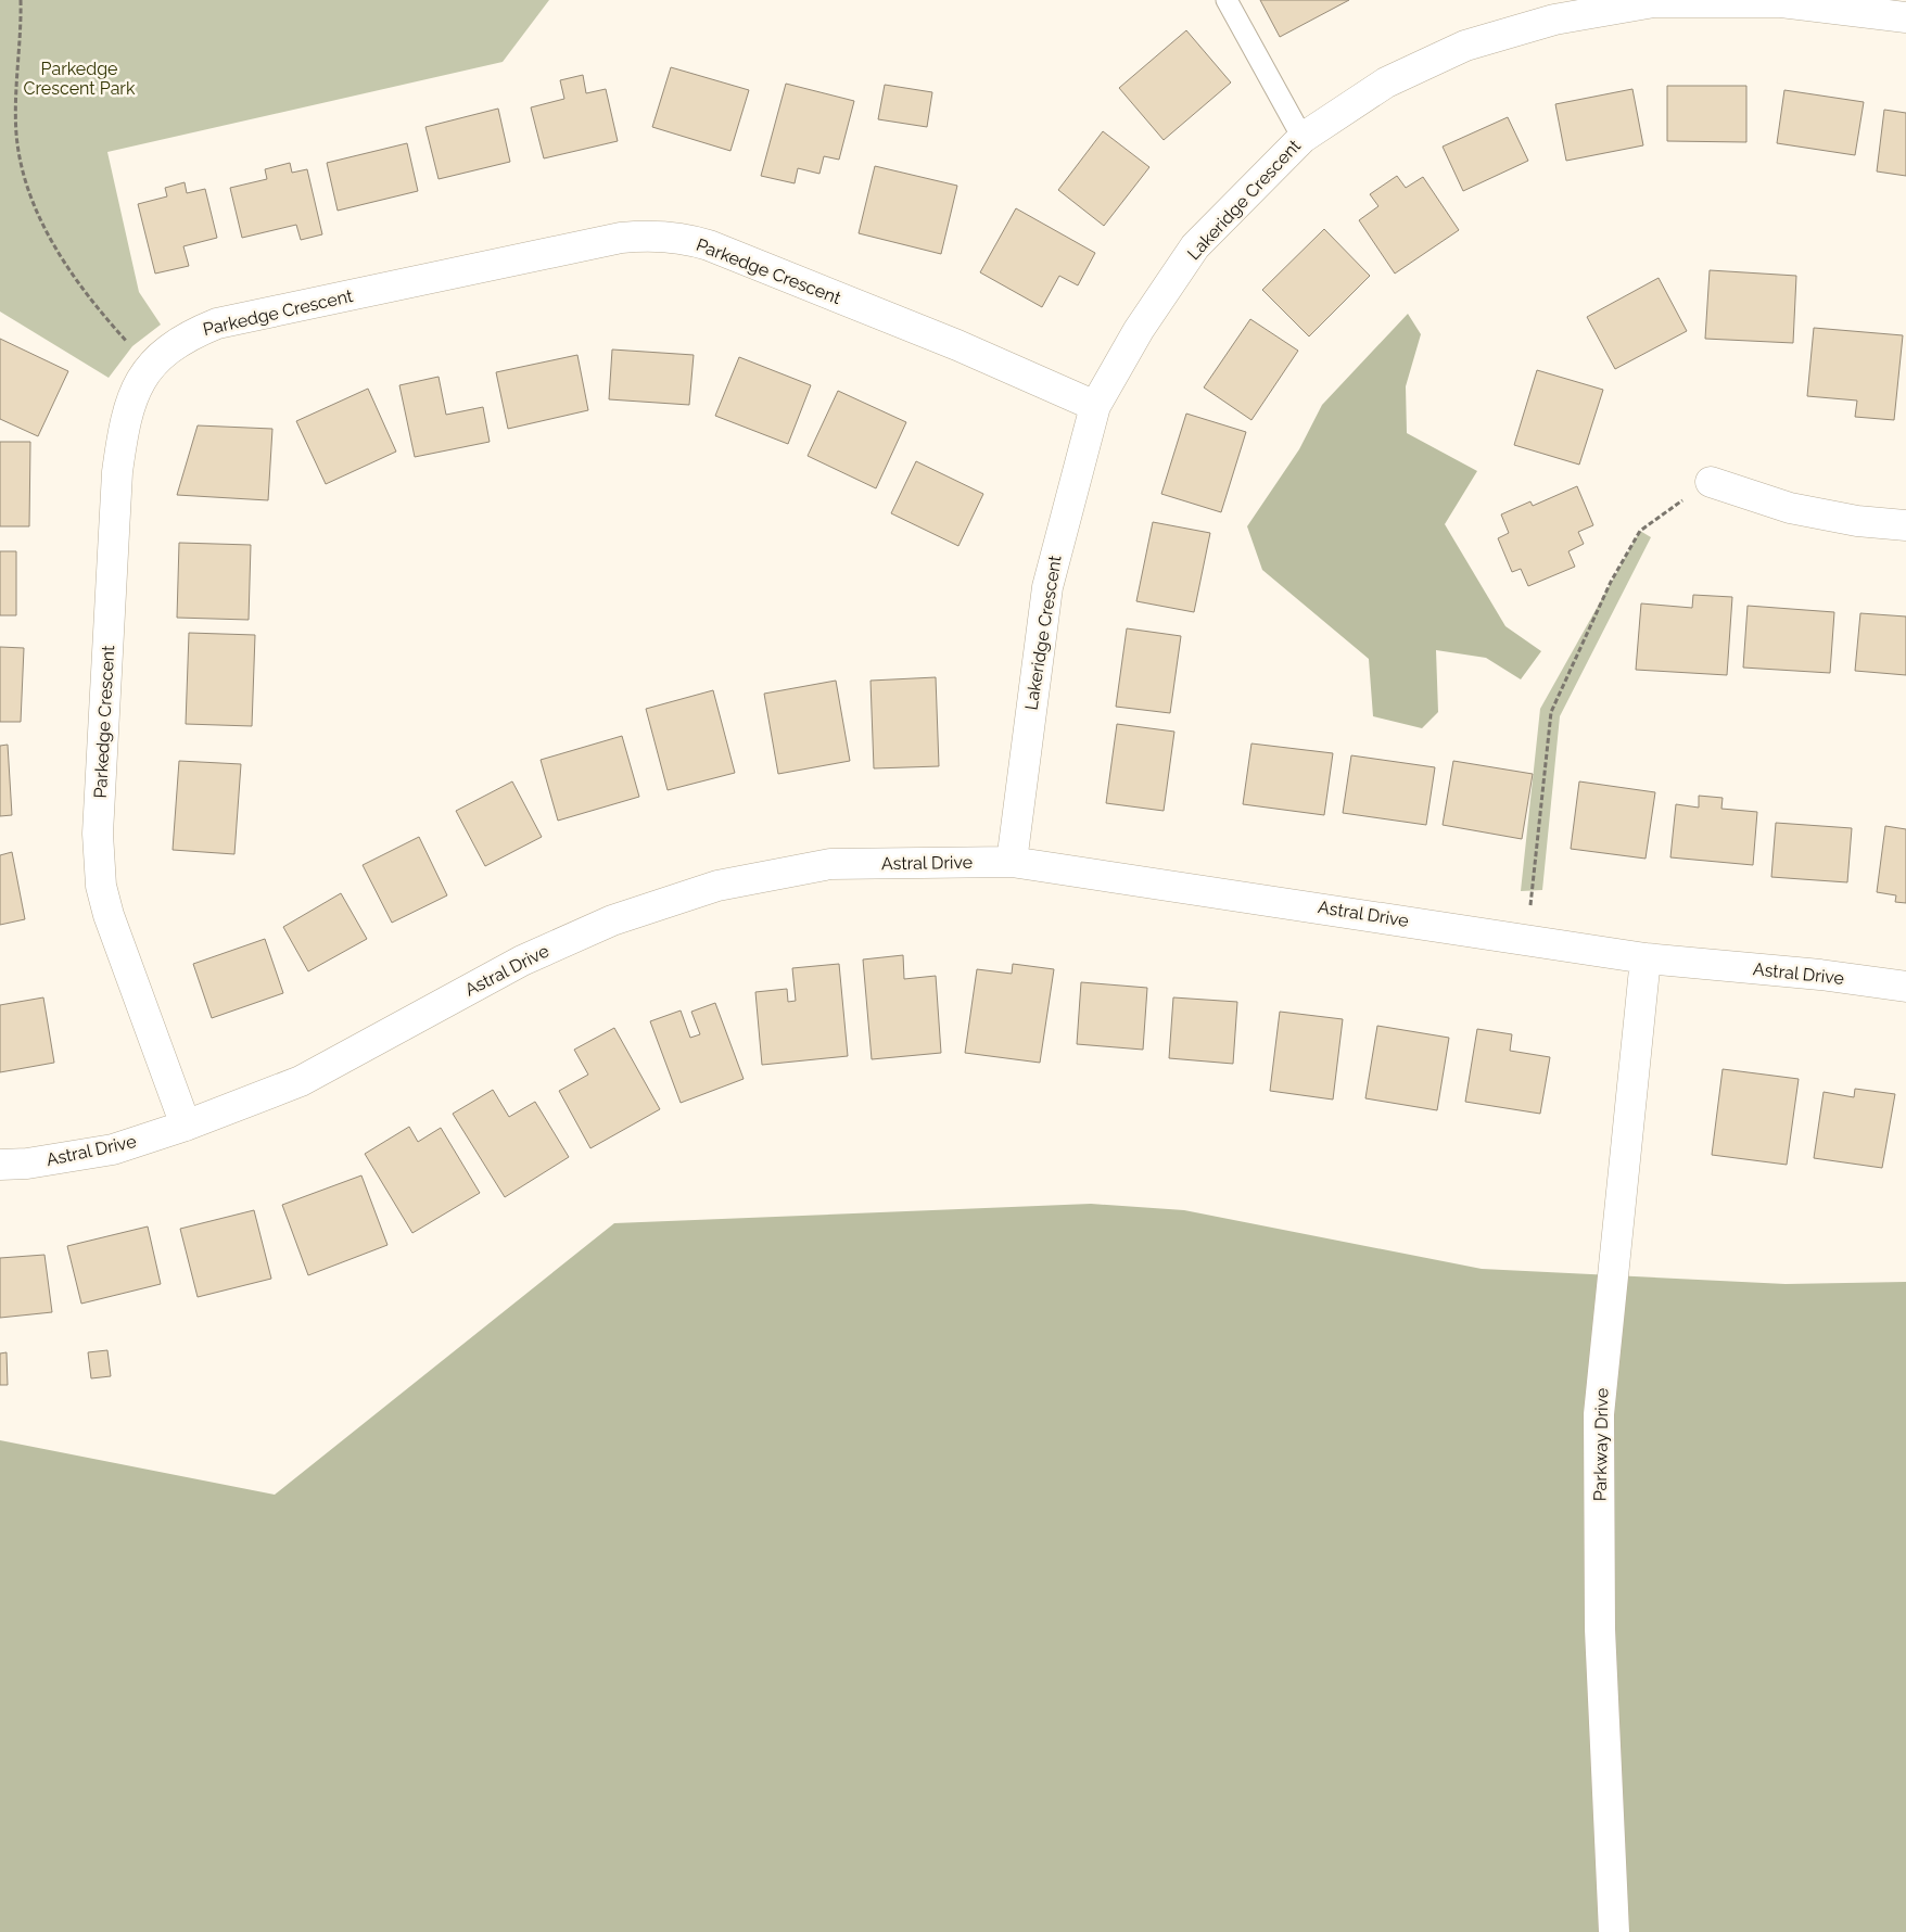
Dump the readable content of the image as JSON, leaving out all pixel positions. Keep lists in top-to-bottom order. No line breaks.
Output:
{"streets":{"street":["Lakeridge Crescent","Parkedge Crescent","Astral Drive","Parkway Drive"]},"crossings":[["Lakeridge Crescent","Parkedge Crescent"],["Lakeridge Crescent","Astral Drive"],["Parkedge Crescent","Astral Drive"],["Astral Drive","Parkway Drive"]],"parks":["Parkedge Crescent Park"]}
